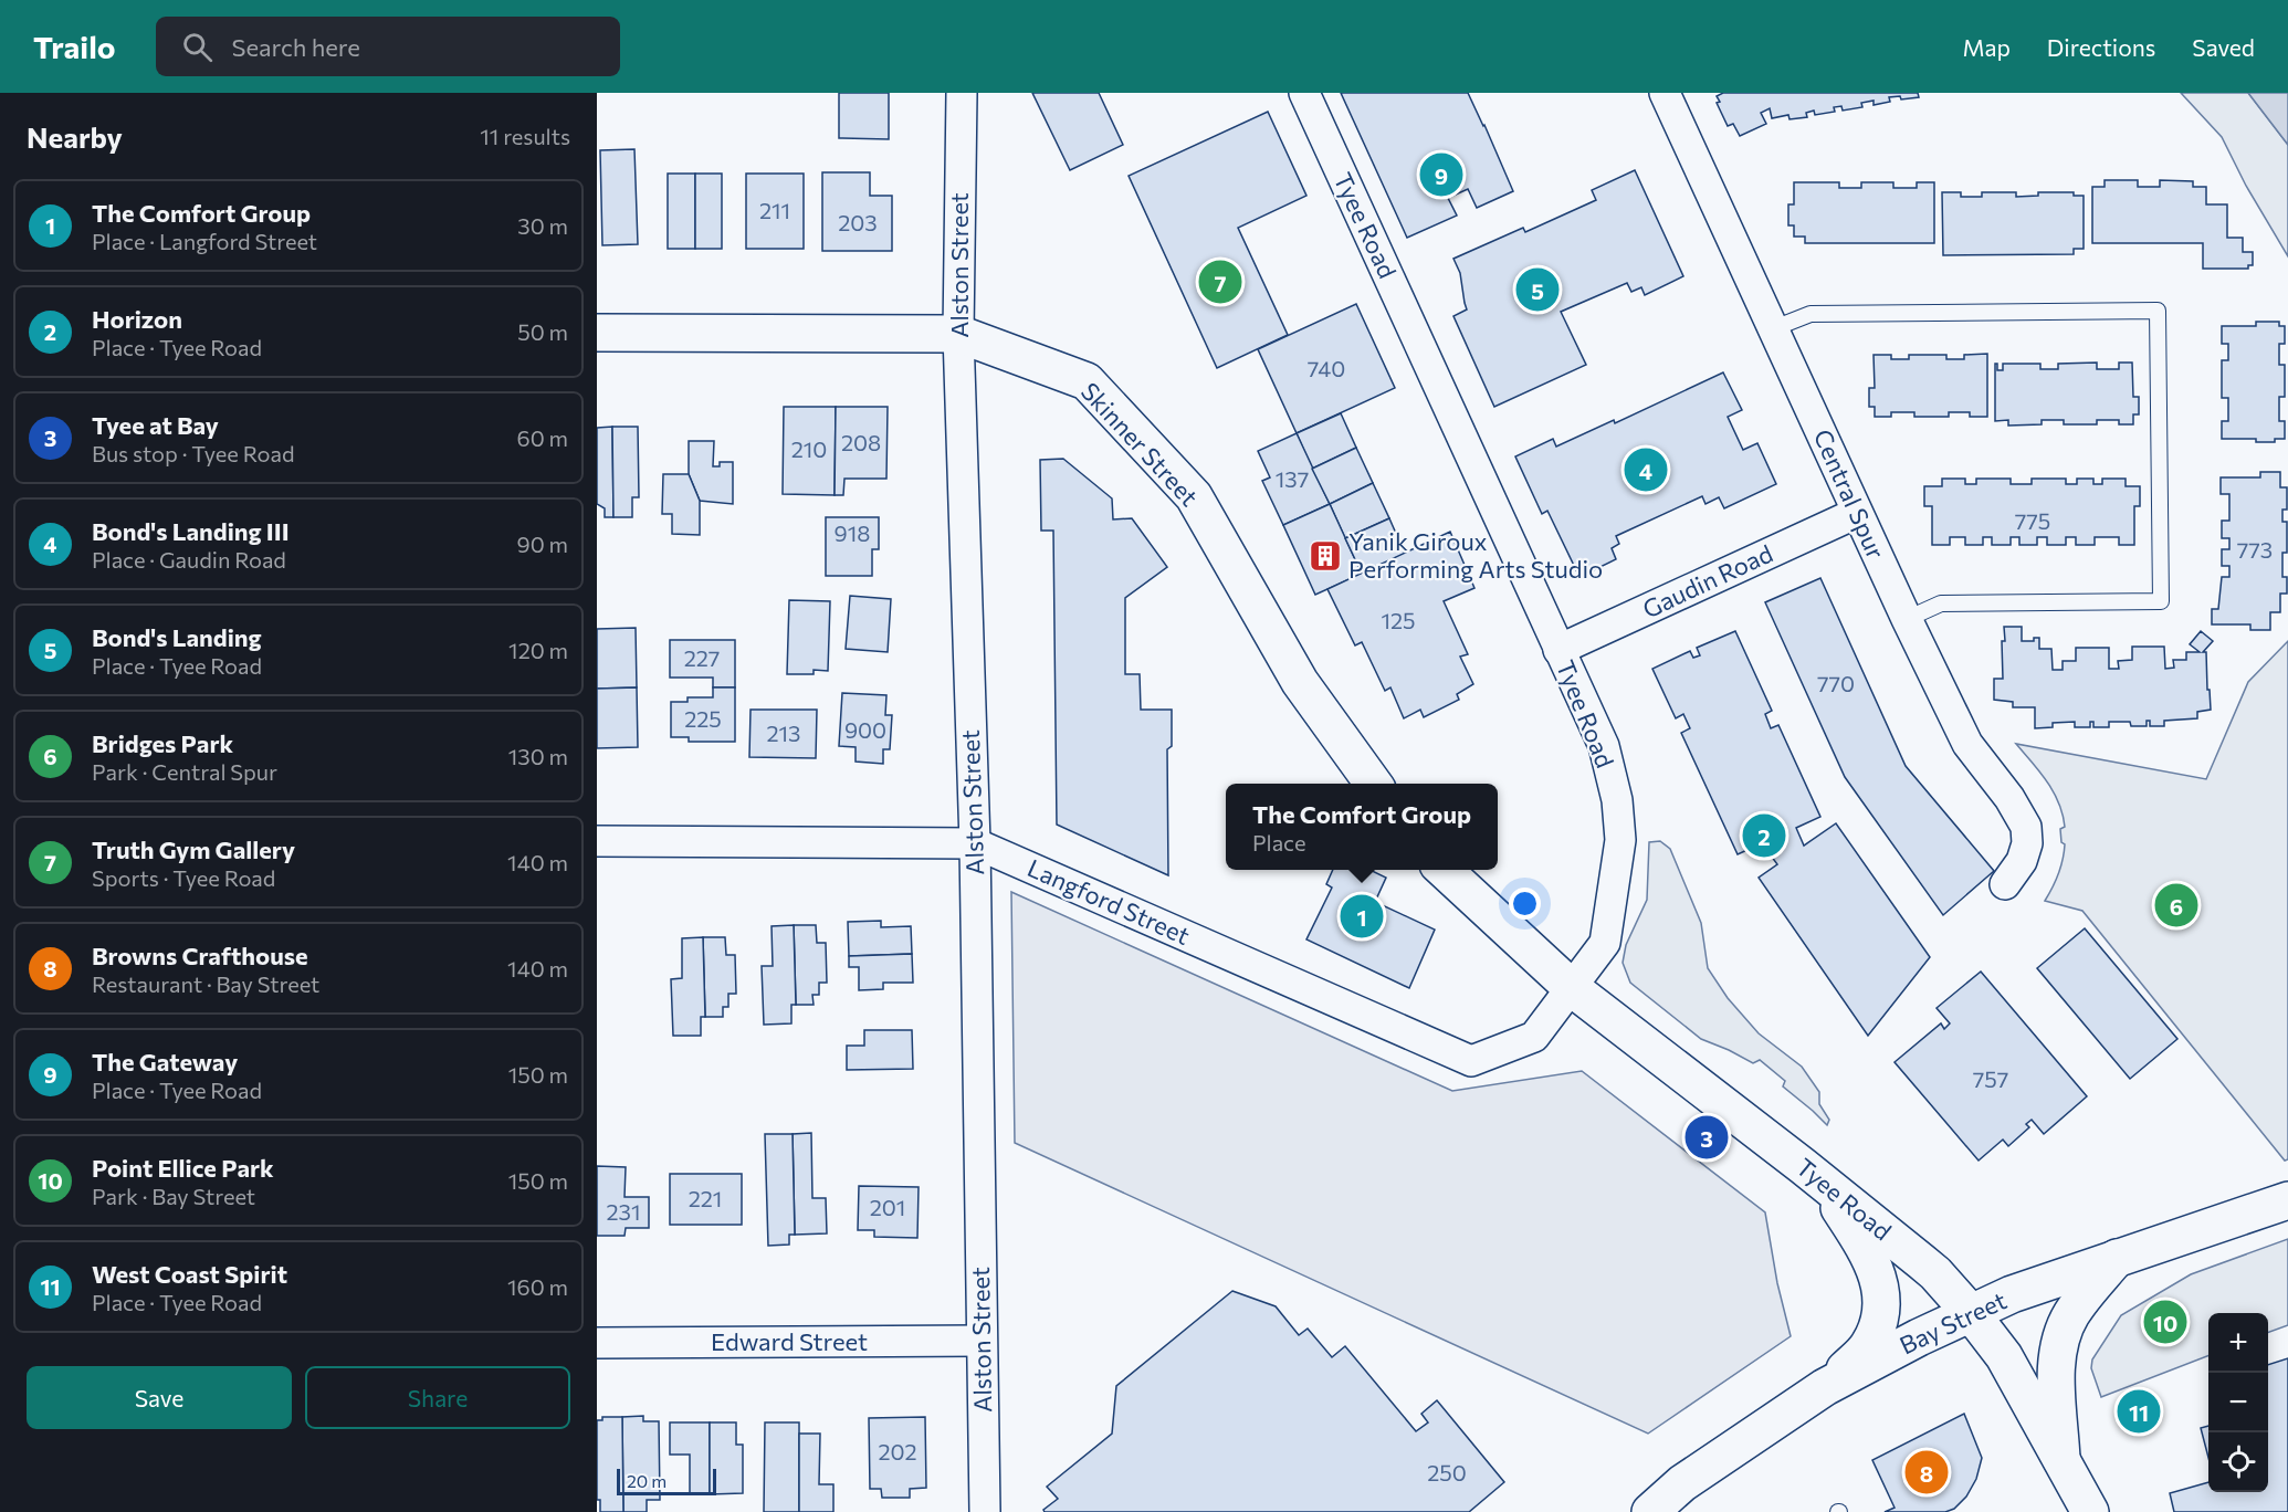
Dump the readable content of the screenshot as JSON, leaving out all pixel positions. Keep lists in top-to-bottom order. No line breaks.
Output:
{"streets":{"main road":["Tyee Road","Skinner Street","Bay Street"],"street":["Alston Street","Central Spur","Gaudin Road","Langford Street","Edward Street"]},"crossings":[["Tyee Road","Gaudin Road"],["Tyee Road","Langford Street"],["Tyee Road","Bay Street"],["Alston Street","Skinner Street"],["Alston Street","Langford Street"],["Alston Street","Edward Street"],["Central Spur","Gaudin Road"]],"places":{"building":["Yanik Giroux Performing Arts Studio"]},"house_numbers":["211","203","740","208","210","137","775","918","773","125","227","770","225","900","213","757","221","201","231","202","250"],"scale_bar":"20 m","page":{"header":"Trailo","search":"Search here","nav":["Map","Directions","Saved"],"heading":["Nearby","11 results"],"pins":["9","7","5","4","2","6","1","3","10","11","8"],"list":[{"mark":"1","name":"The Comfort Group","note":"Place · Langford Street","value":"30 m"},{"mark":"2","name":"Horizon","note":"Place · Tyee Road","value":"50 m"},{"mark":"3","name":"Tyee at Bay","note":"Bus stop · Tyee Road","value":"60 m"},{"mark":"4","name":"Bond's Landing III","note":"Place · Gaudin Road","value":"90 m"},{"mark":"5","name":"Bond's Landing","note":"Place · Tyee Road","value":"120 m"},{"mark":"6","name":"Bridges Park","note":"Park · Central Spur","value":"130 m"},{"mark":"7","name":"Truth Gym Gallery","note":"Sports · Tyee Road","value":"140 m"},{"mark":"8","name":"Browns Crafthouse","note":"Restaurant · Bay Street","value":"140 m"},{"mark":"9","name":"The Gateway","note":"Place · Tyee Road","value":"150 m"},{"mark":"10","name":"Point Ellice Park","note":"Park · Bay Street","value":"150 m"},{"mark":"11","name":"West Coast Spirit","note":"Place · Tyee Road","value":"160 m"}],"popup":["The Comfort Group","Place"],"map_buttons":["+","−"],"buttons":["Save","Share"],"scale":"20 m"}}
